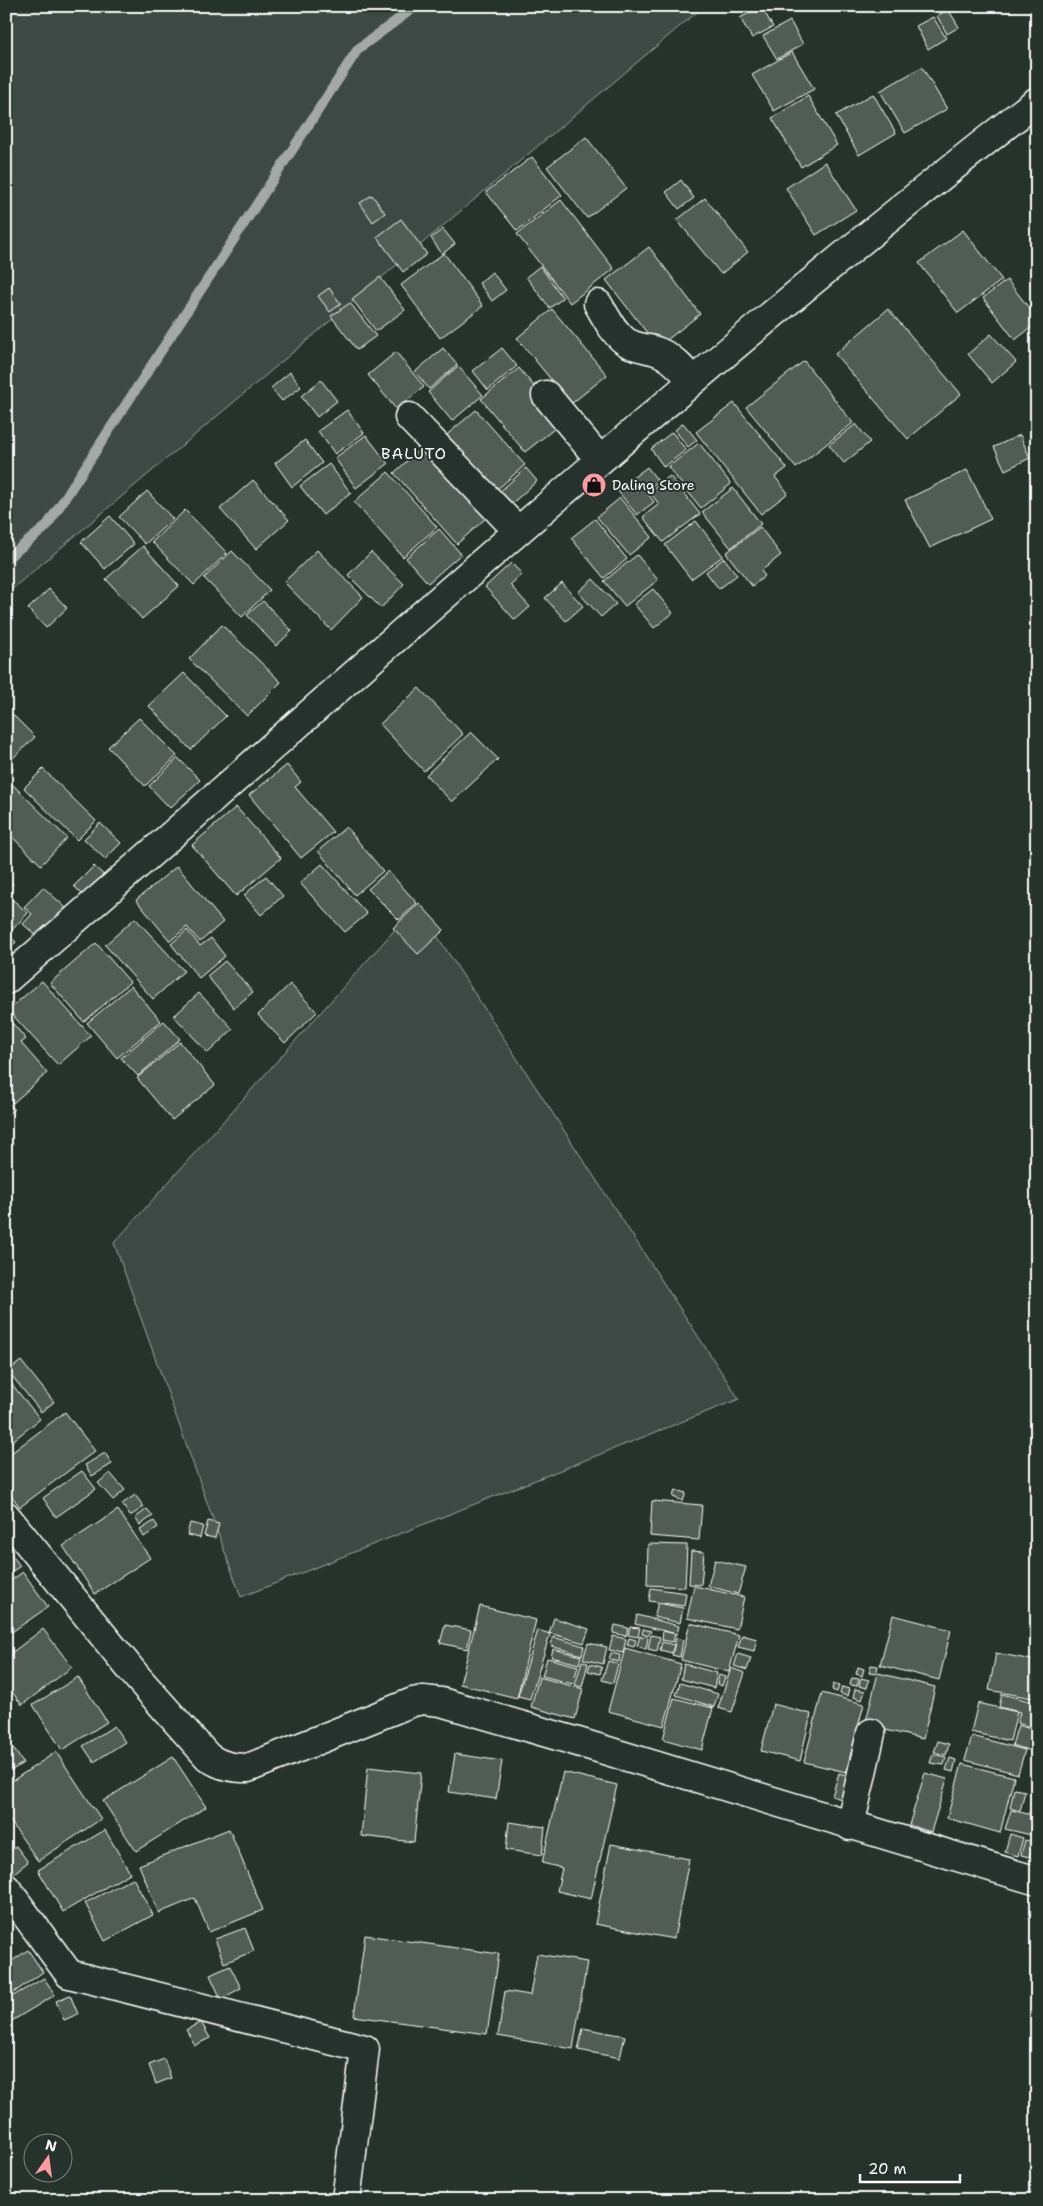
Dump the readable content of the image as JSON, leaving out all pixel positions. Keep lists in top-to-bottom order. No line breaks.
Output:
{"districts":["BALUTO"],"places":{"shop":["Daling Store"]},"scale_bar":"20 m","north":"top"}
